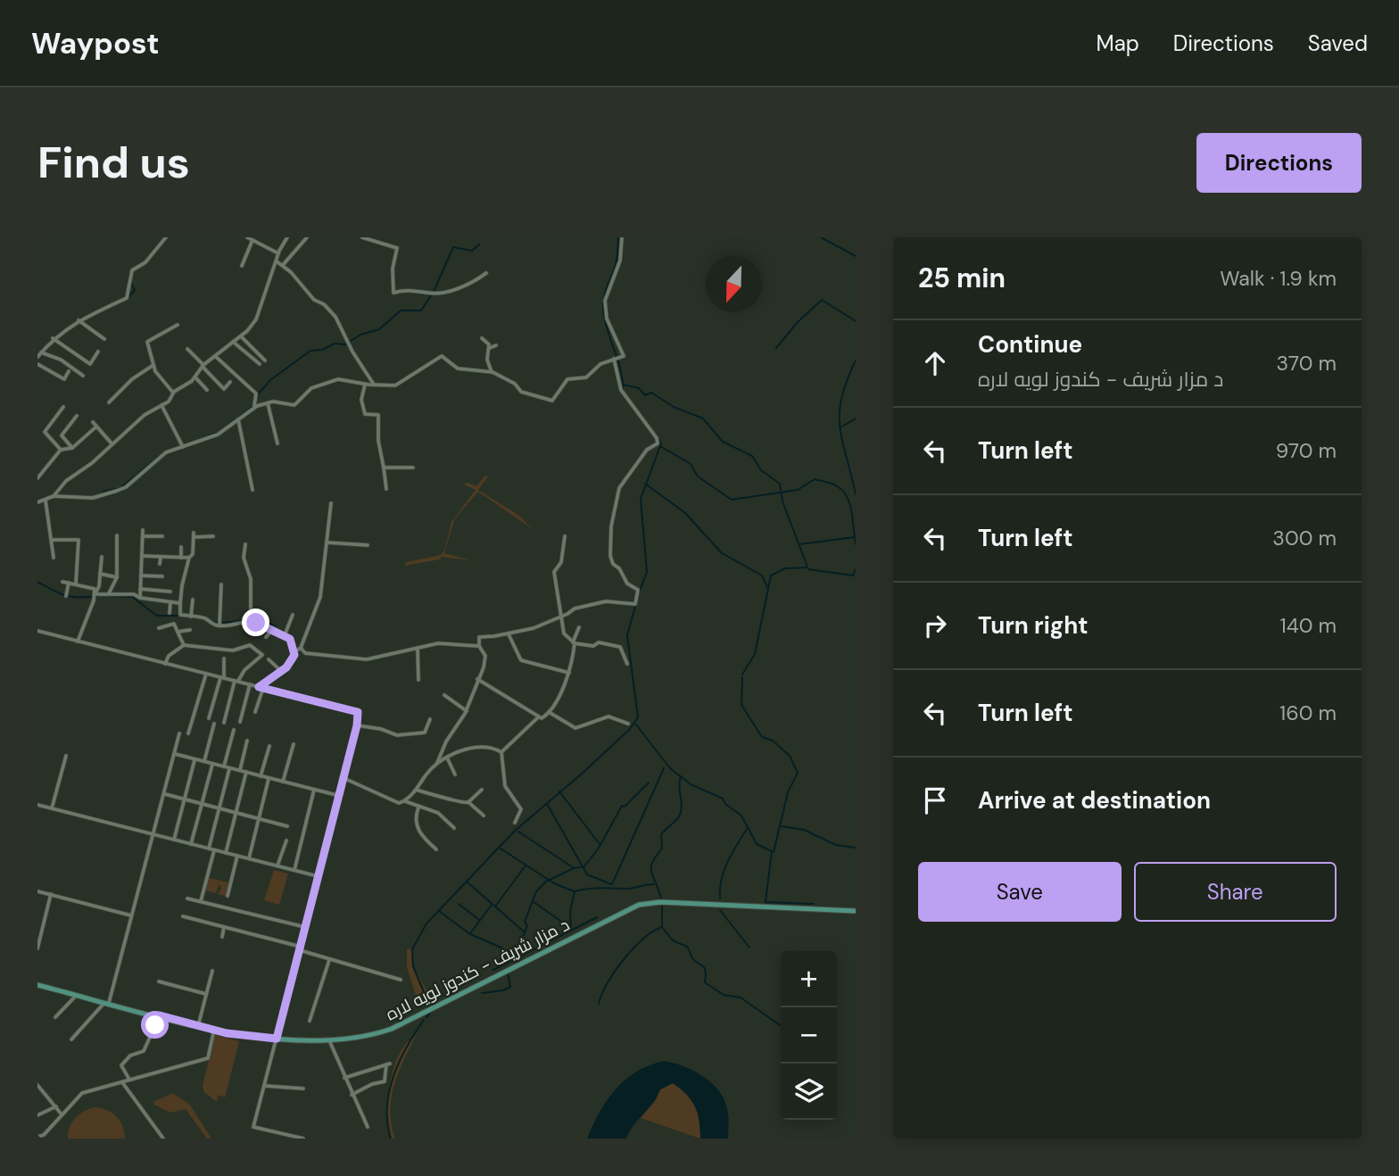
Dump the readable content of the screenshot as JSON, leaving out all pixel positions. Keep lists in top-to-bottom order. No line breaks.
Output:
{"streets":{"main road":["د مزار شریف - کندوز لویه لاره"]},"north":"bottom","page":{"header":"Waypost","nav":["Map","Directions","Saved"],"buttons":["Directions",["Save","Share"]],"title":"Find us","heading":["25 min","Walk · 1.9 km"],"list":[["Continue","د مزار شریف - کندوز لویه لاره","370 m"],["Turn left","970 m"],["Turn left","300 m"],["Turn right","140 m"],["Turn left","160 m"],"Arrive at destination"],"map_buttons":["+","−"]}}
